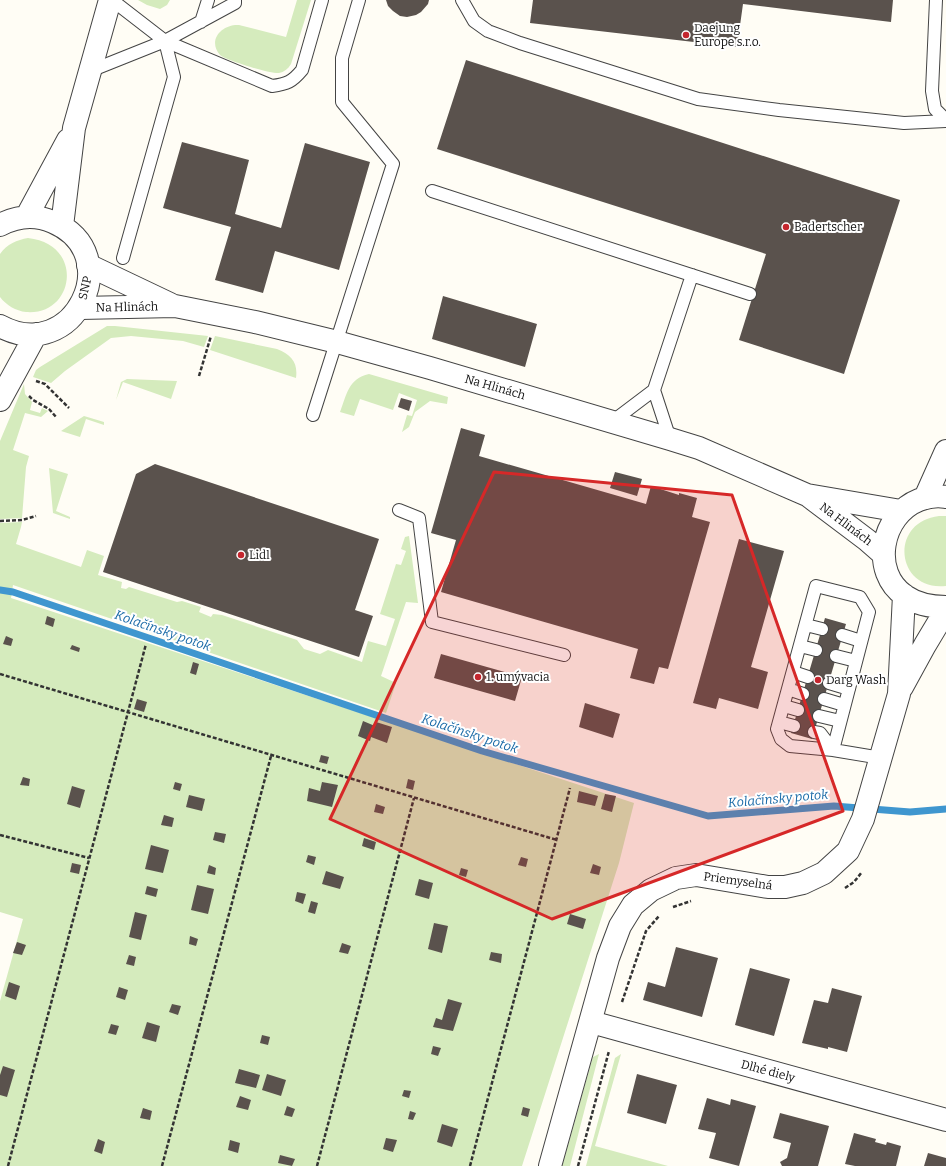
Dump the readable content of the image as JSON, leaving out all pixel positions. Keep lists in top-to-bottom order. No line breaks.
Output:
{"streets":{"street":["SNP","Na Hlinách","Priemyselná","Dlhé diely"]},"crossings":[["SNP","Na Hlinách"],["Priemyselná","Dlhé diely"]],"water":["Kolačínsky potok"],"places":["Daejung Europe s.r.o.","Badertscher","Lidl","1. umývacia","Darg Wash"]}
